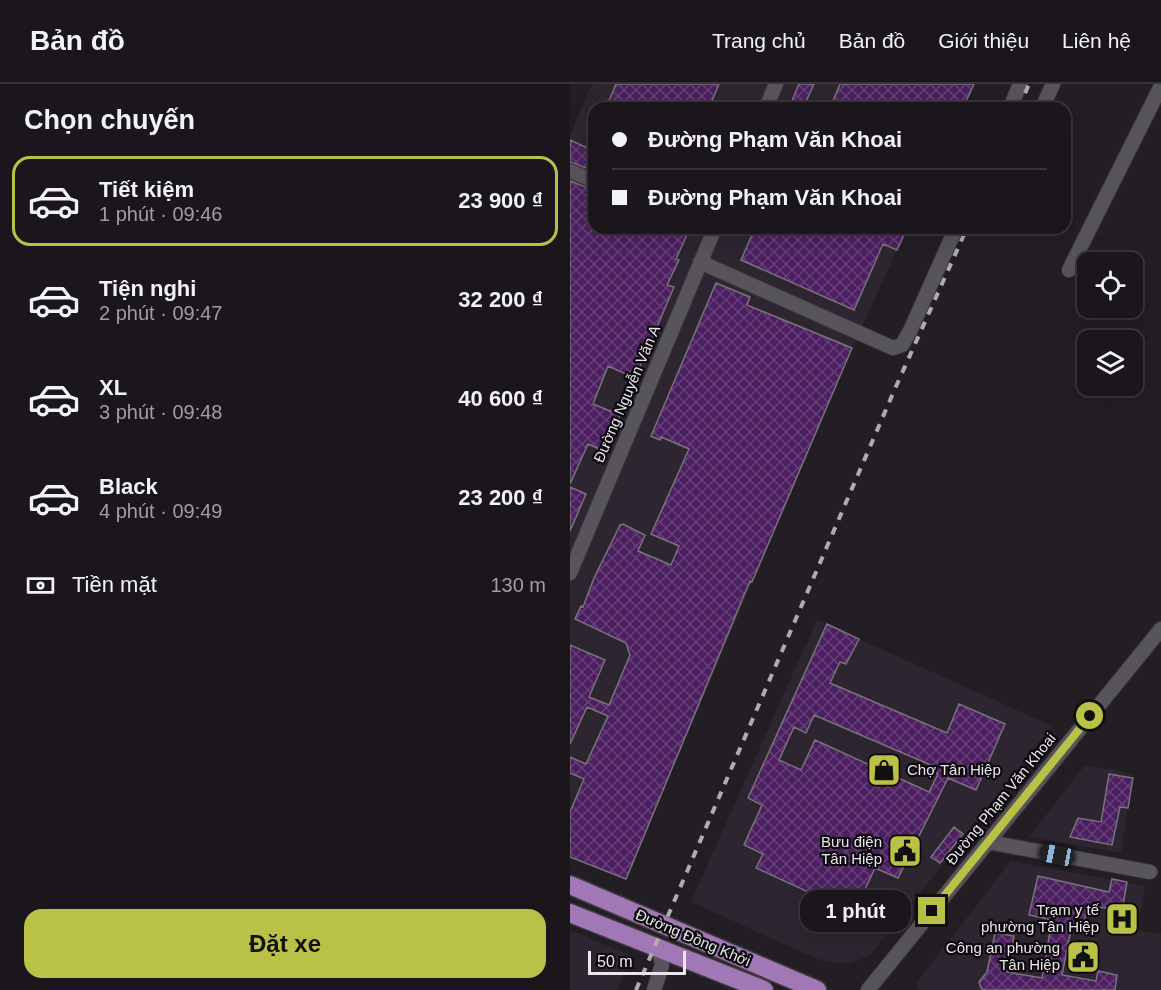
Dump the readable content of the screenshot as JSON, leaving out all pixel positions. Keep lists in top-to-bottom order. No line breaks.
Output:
{"streets":{"main road":["Đường Đồng Khởi"],"street":["Đường Nguyễn Văn A","Đường Phạm Văn Khoai"]},"places":{"shop":["Chợ Tân Hiệp"],"public building":["Bưu điện Tân Hiệp","Công an phường Tân Hiệp"],"hospital":["Trạm y tế phường Tân Hiệp"]},"scale_bar":"50 m","page":{"header":"Bản đồ","nav":["Trang chủ","Bản đồ","Giới thiệu","Liên hệ"],"heading":"Chọn chuyến","banner":["Đường Phạm Văn Khoai","Đường Phạm Văn Khoai"],"list":[{"name":"Tiết kiệm","note":"1 phút · 09:46","value":"23 900 ₫"},{"name":"Tiện nghi","note":"2 phút · 09:47","value":"32 200 ₫"},{"name":"XL","note":"3 phút · 09:48","value":"40 600 ₫"},{"name":"Black","note":"4 phút · 09:49","value":"23 200 ₫"}],"pay":["Tiền mặt","130 m"],"bubble":"1 phút","buttons":"Đặt xe","scale":"50 m"}}
